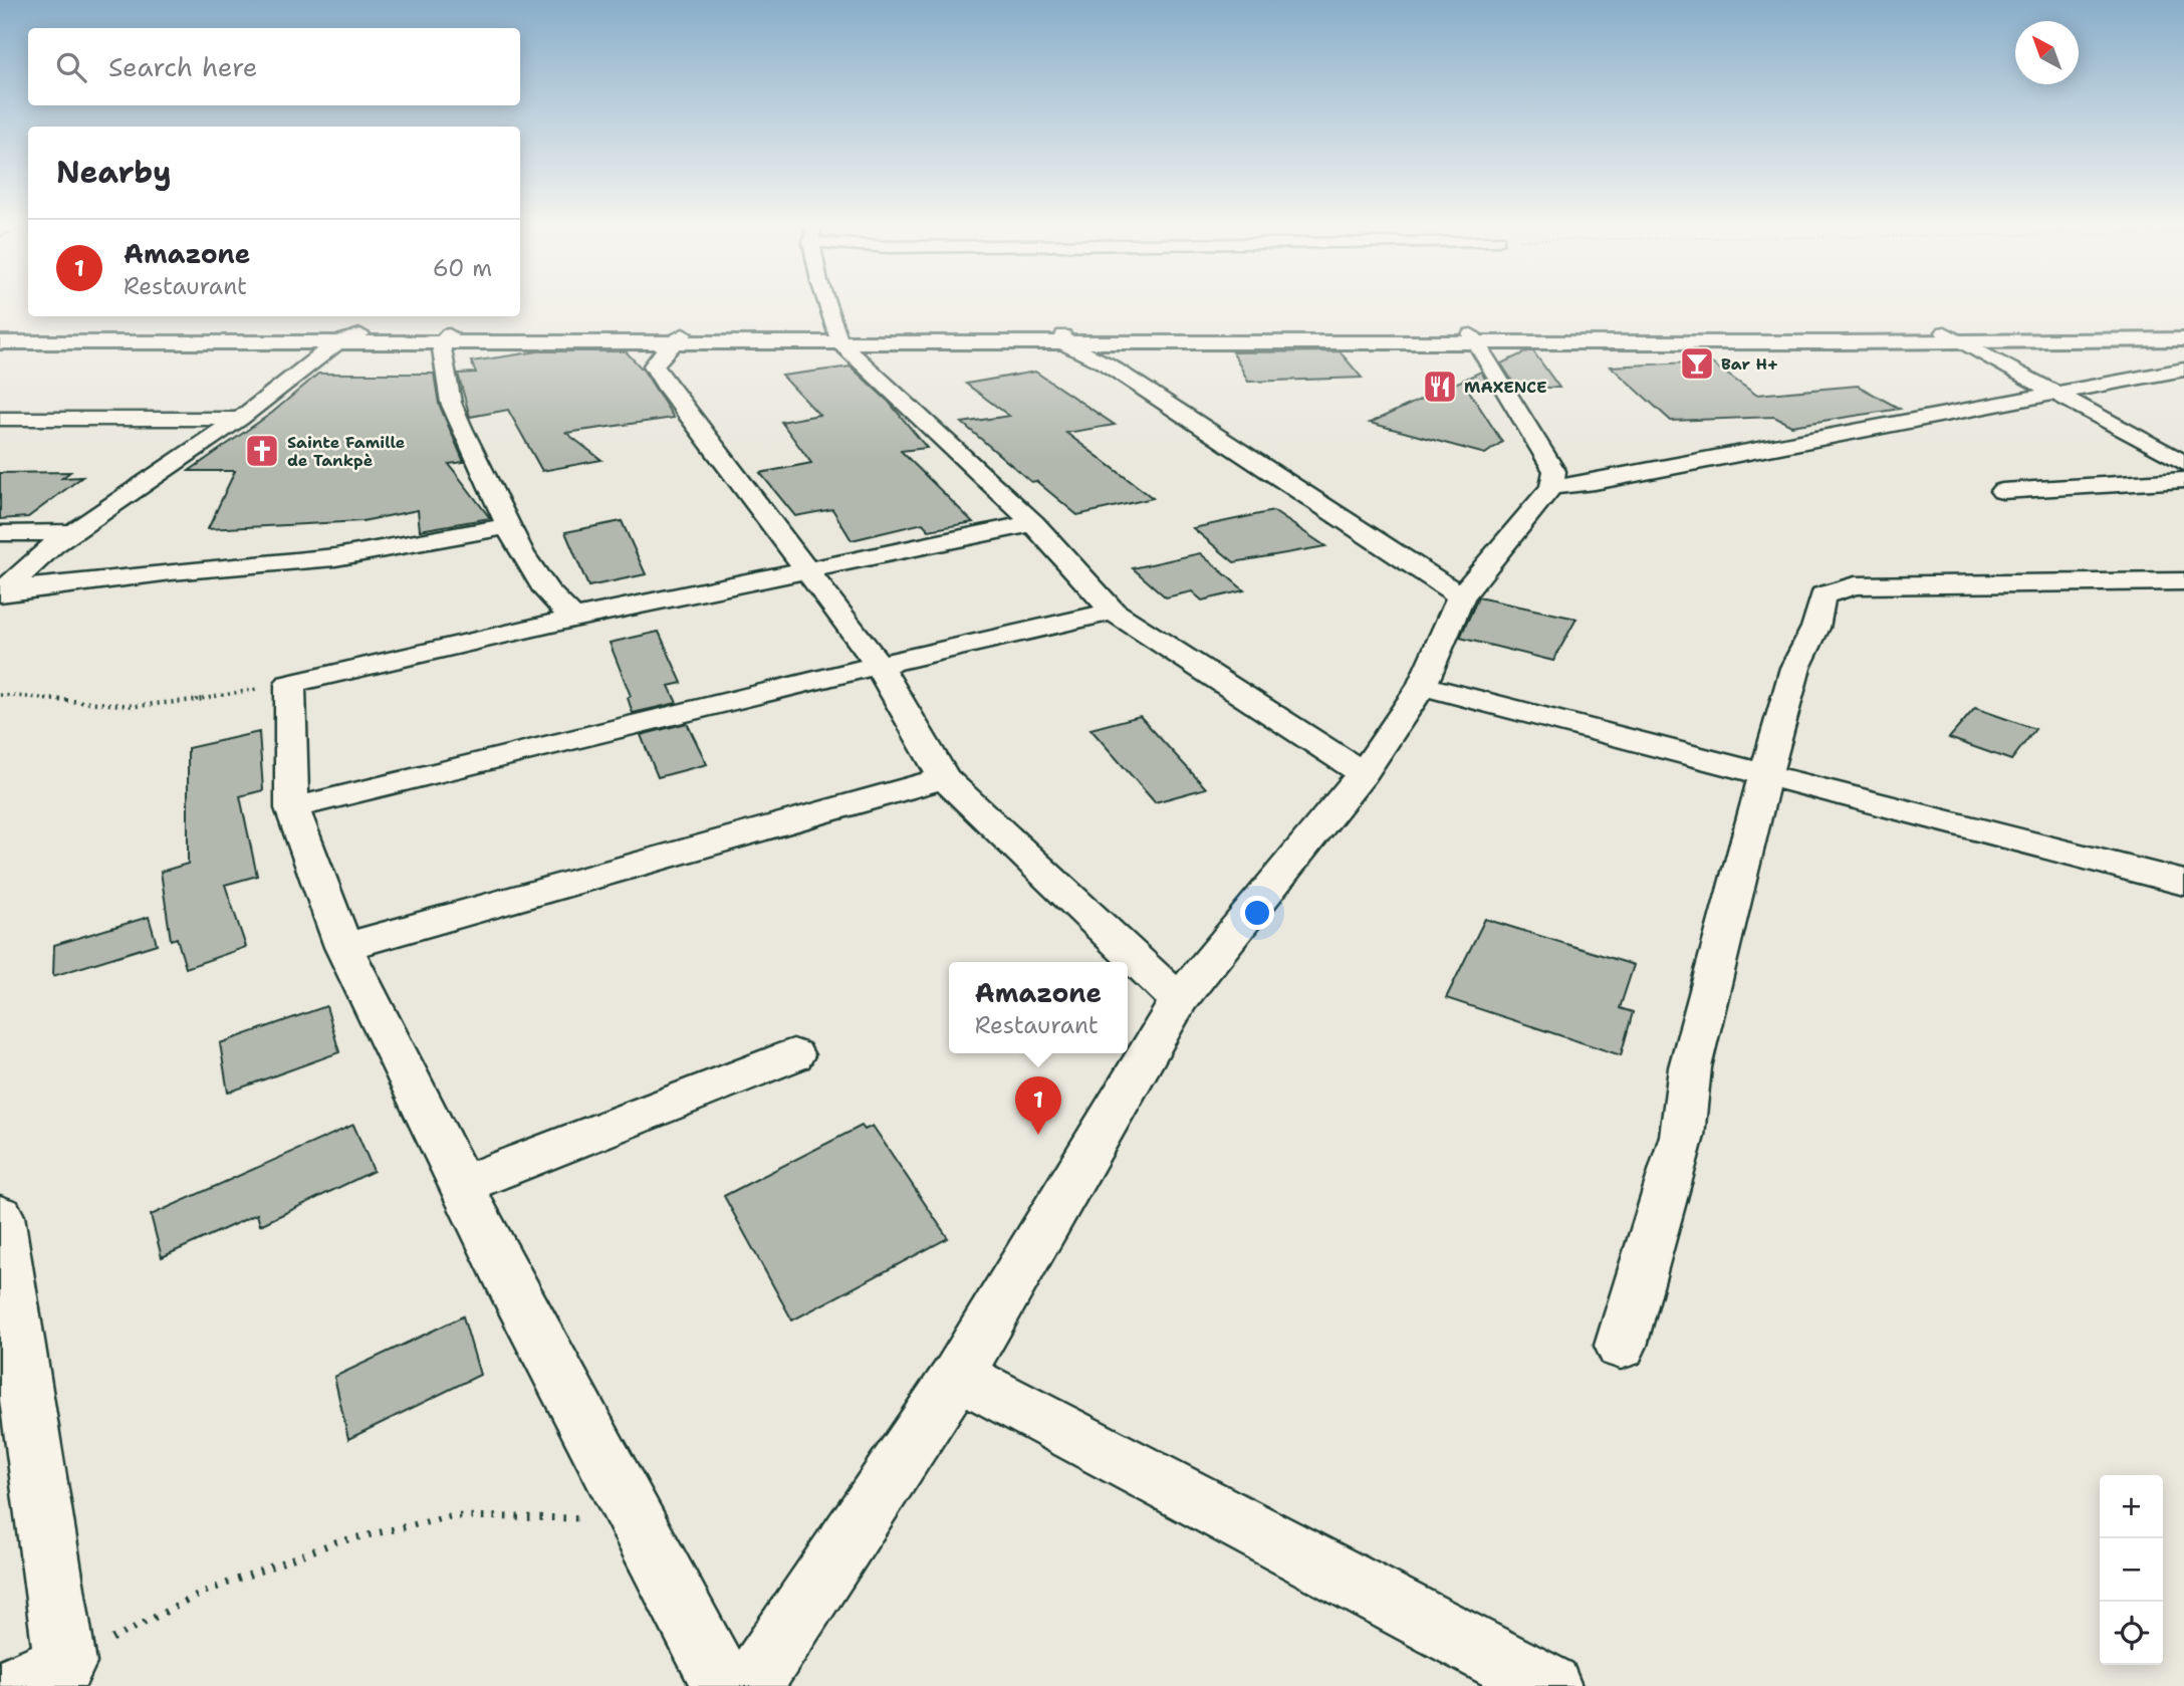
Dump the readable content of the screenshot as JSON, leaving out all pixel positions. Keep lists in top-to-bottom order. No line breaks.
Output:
{"places":{"bar":["Bar H+"],"restaurant":["MAXENCE"],"church":["Sainte Famille de Tankpè"]},"north":"top left","page":{"search":"Search here","heading":"Nearby","list":[{"mark":"1","name":"Amazone","note":"Restaurant","value":"60 m"}],"popup":["Amazone","Restaurant"],"pins":"1","map_buttons":["+","−"]}}
